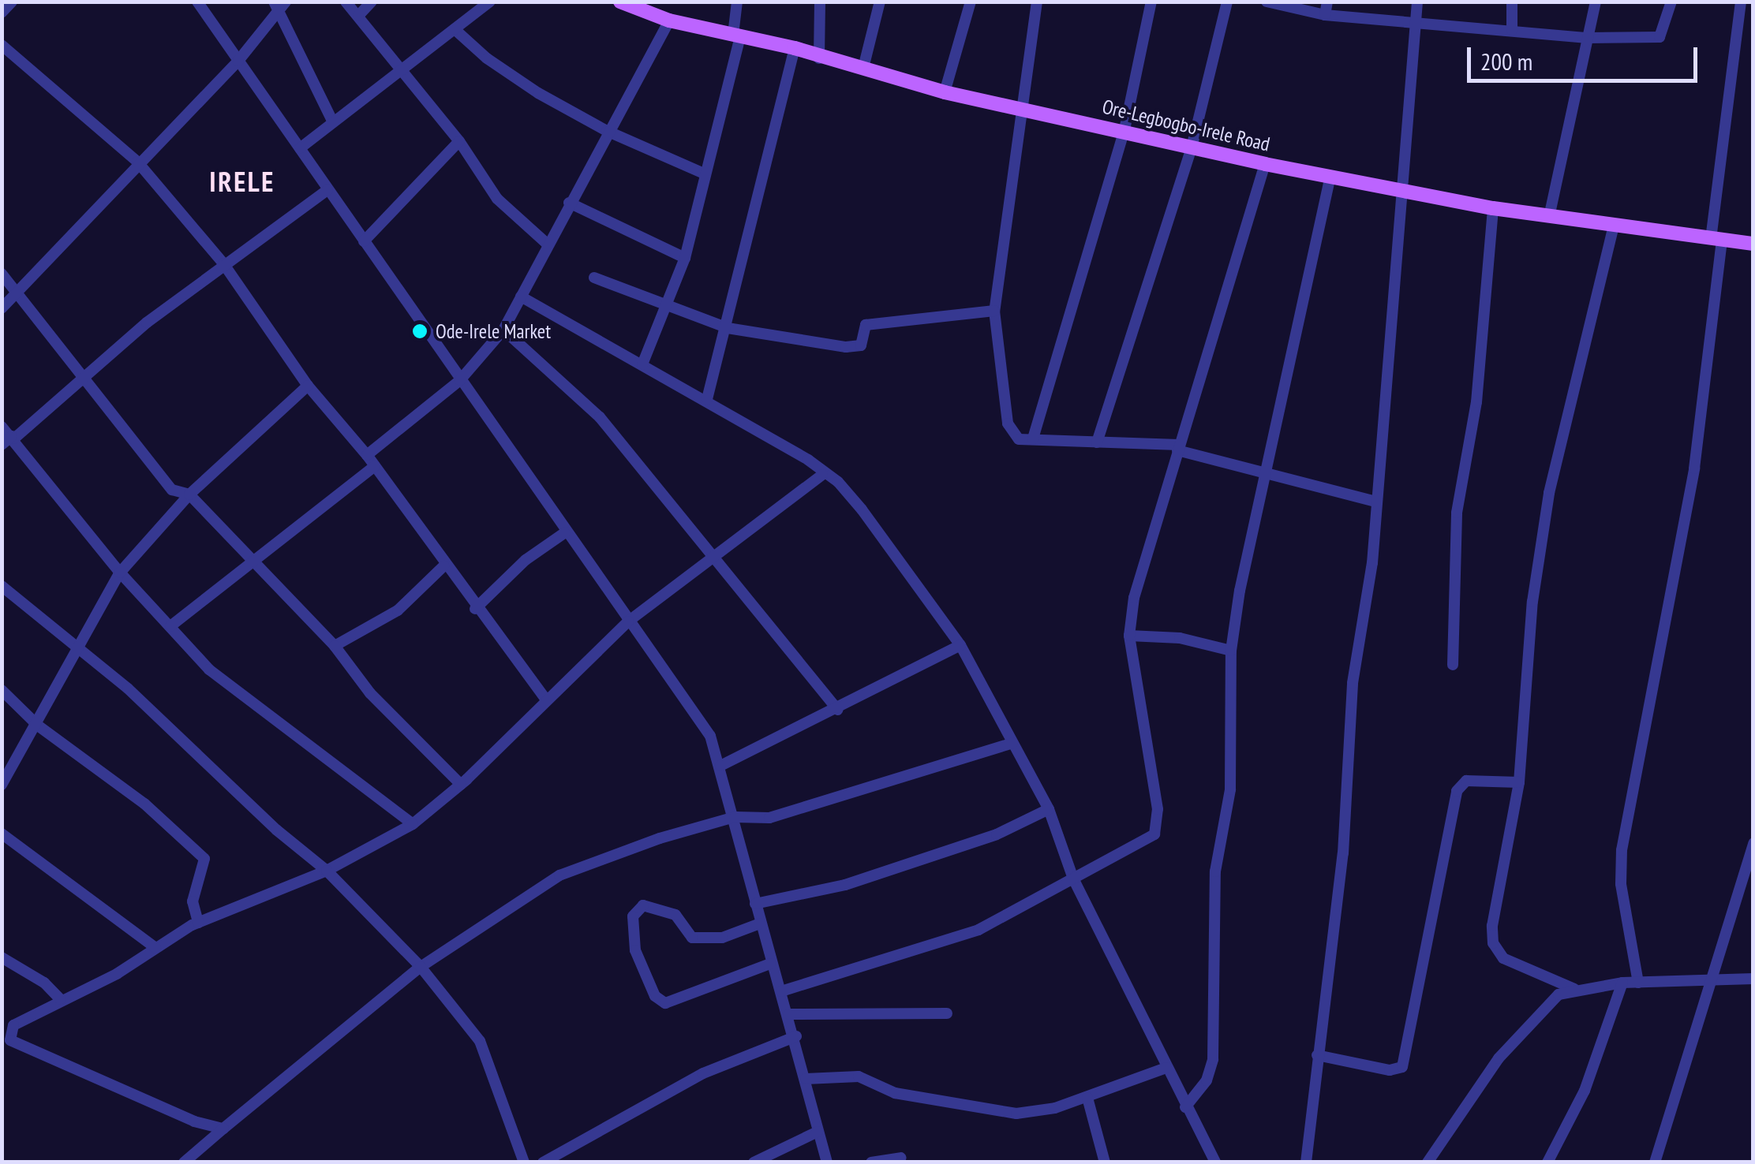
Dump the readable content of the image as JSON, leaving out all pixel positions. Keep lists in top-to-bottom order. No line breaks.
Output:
{"streets":{"main road":["Ore-Legbogbo-Irele Road"]},"districts":["IRELE"],"places":["Ode-Irele Market"],"scale_bar":"200 m"}
